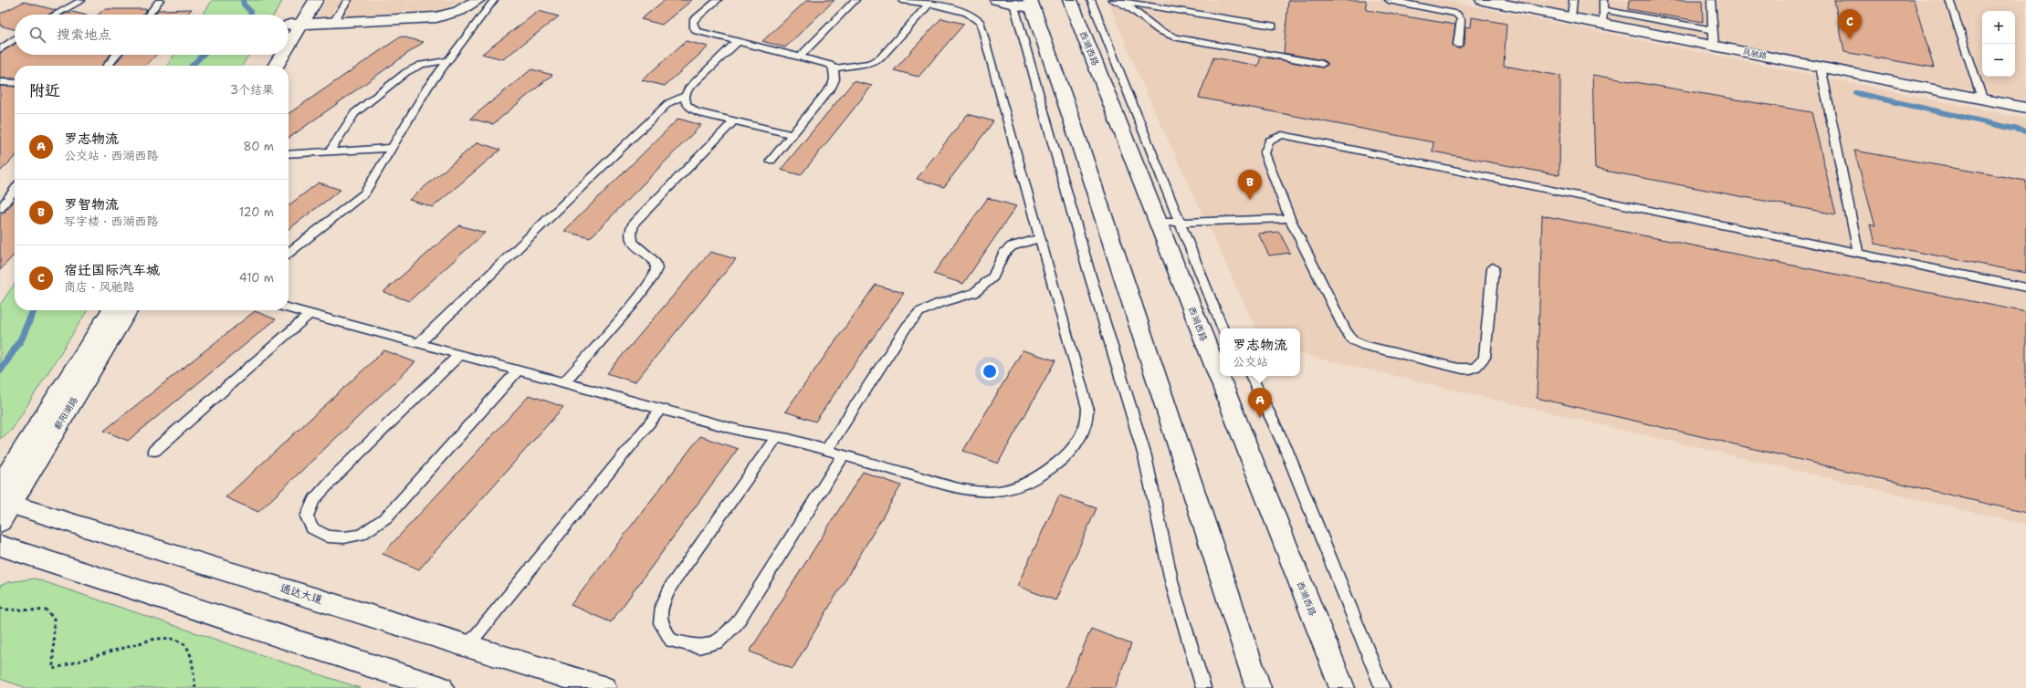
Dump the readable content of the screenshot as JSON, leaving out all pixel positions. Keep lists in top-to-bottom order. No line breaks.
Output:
{"streets":{"main road":["西湖西路","风驰路","鄱阳湖路","通达大道"]},"crossings":[["鄱阳湖路","通达大道"]],"page":{"pins":["C","B","A"],"map_buttons":["+","−"],"search":"搜索地点","heading":["附近","3个结果"],"list":[{"mark":"A","name":"罗志物流","note":"公交站 · 西湖西路","value":"80 m"},{"mark":"B","name":"罗智物流","note":"写字楼 · 西湖西路","value":"120 m"},{"mark":"C","name":"宿迁国际汽车城","note":"商店 · 风驰路","value":"410 m"}],"popup":["罗志物流","公交站"]}}
